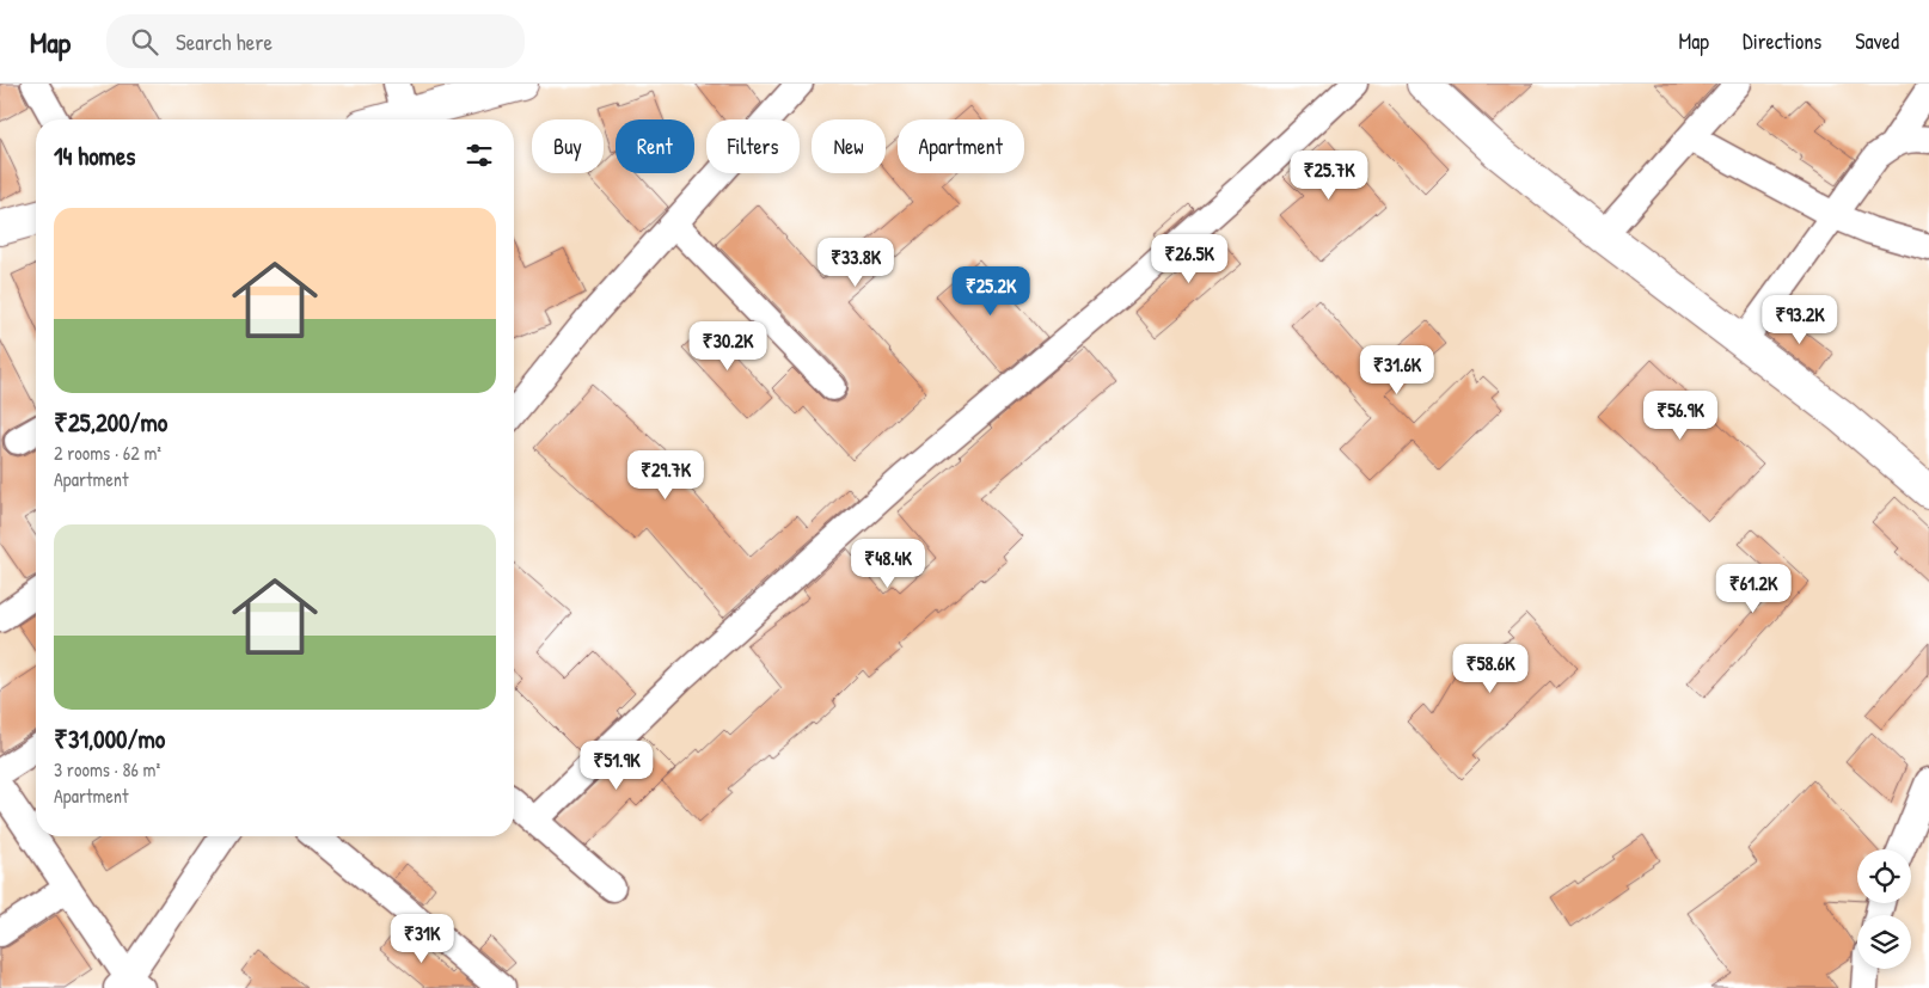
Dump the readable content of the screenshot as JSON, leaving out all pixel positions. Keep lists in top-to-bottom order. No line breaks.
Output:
{"page":{"header":"Map","search":"Search here","nav":["Map","Directions","Saved"],"chip":["Buy","Rent","Filters","New","Apartment"],"heading":"14 homes","price":["₹25.7K","₹26.5K","₹33.8K","₹25.2K","₹93.2K","₹30.2K","₹31.6K","₹56.9K","₹29.7K","₹48.4K","₹61.2K","₹58.6K","₹51.9K","₹31K"],"list":[{"name":"₹25,200/mo","note":"2 rooms · 62 m² · Apartment"},{"name":"₹31,000/mo","note":"3 rooms · 86 m² · Apartment"}]}}
